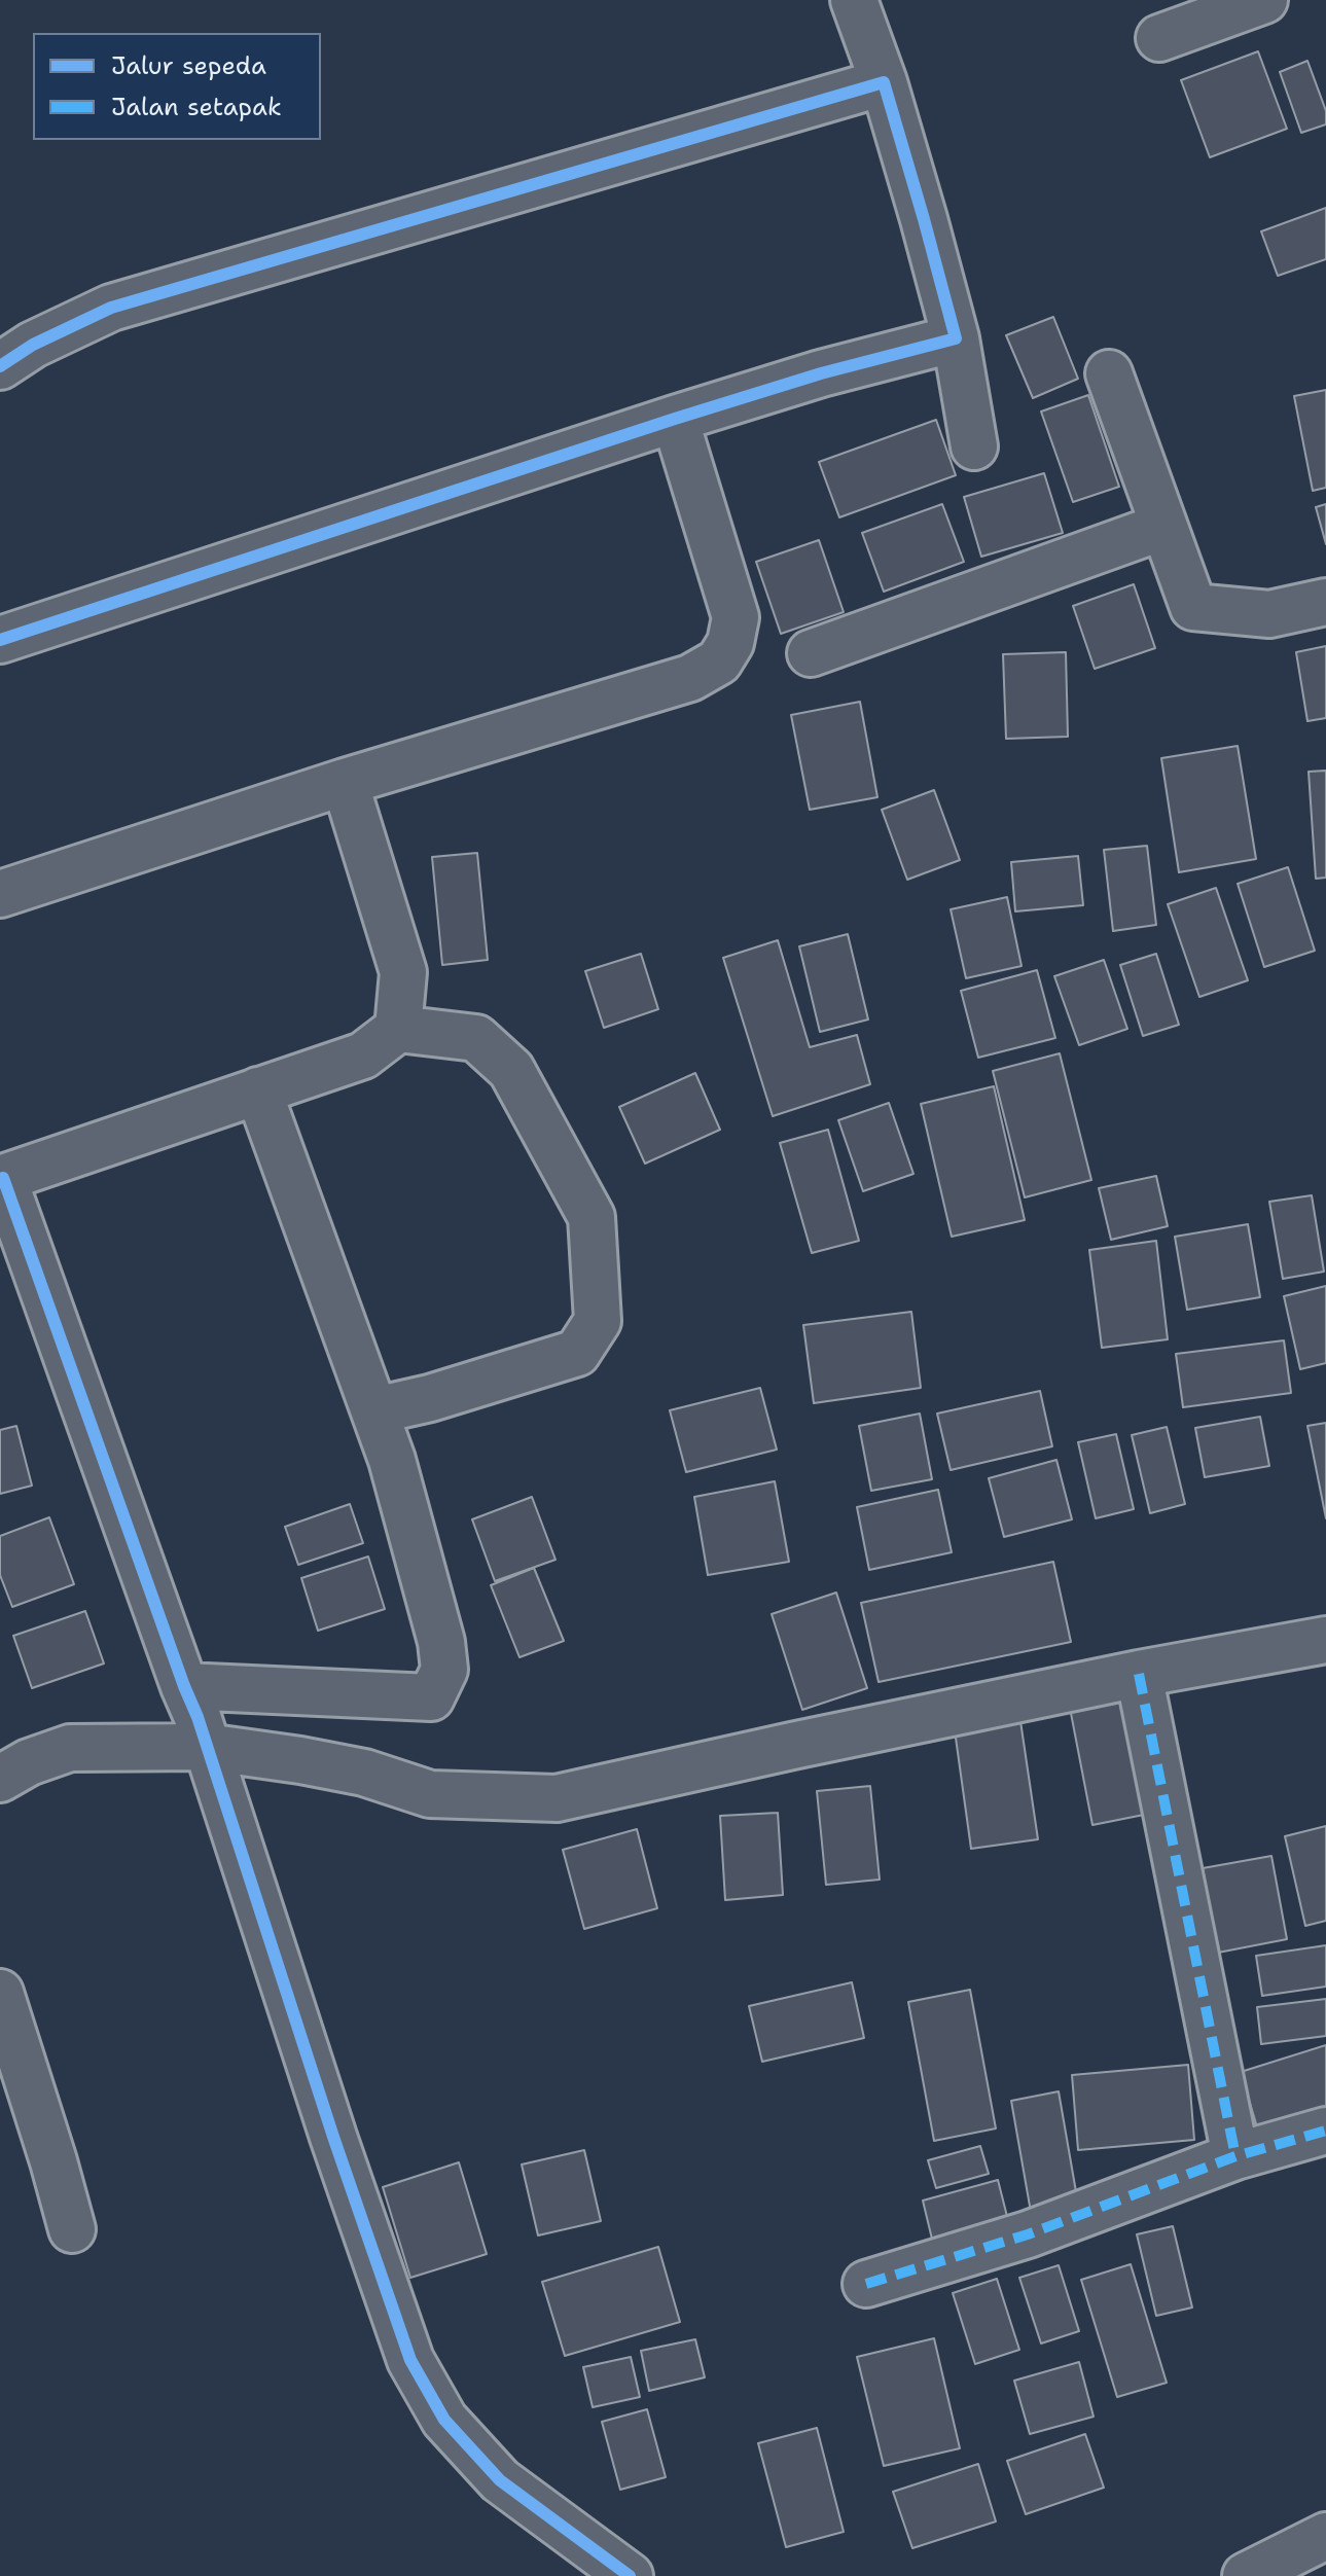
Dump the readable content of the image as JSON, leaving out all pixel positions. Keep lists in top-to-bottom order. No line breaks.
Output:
{"legend":["Jalur sepeda","Jalan setapak"]}
